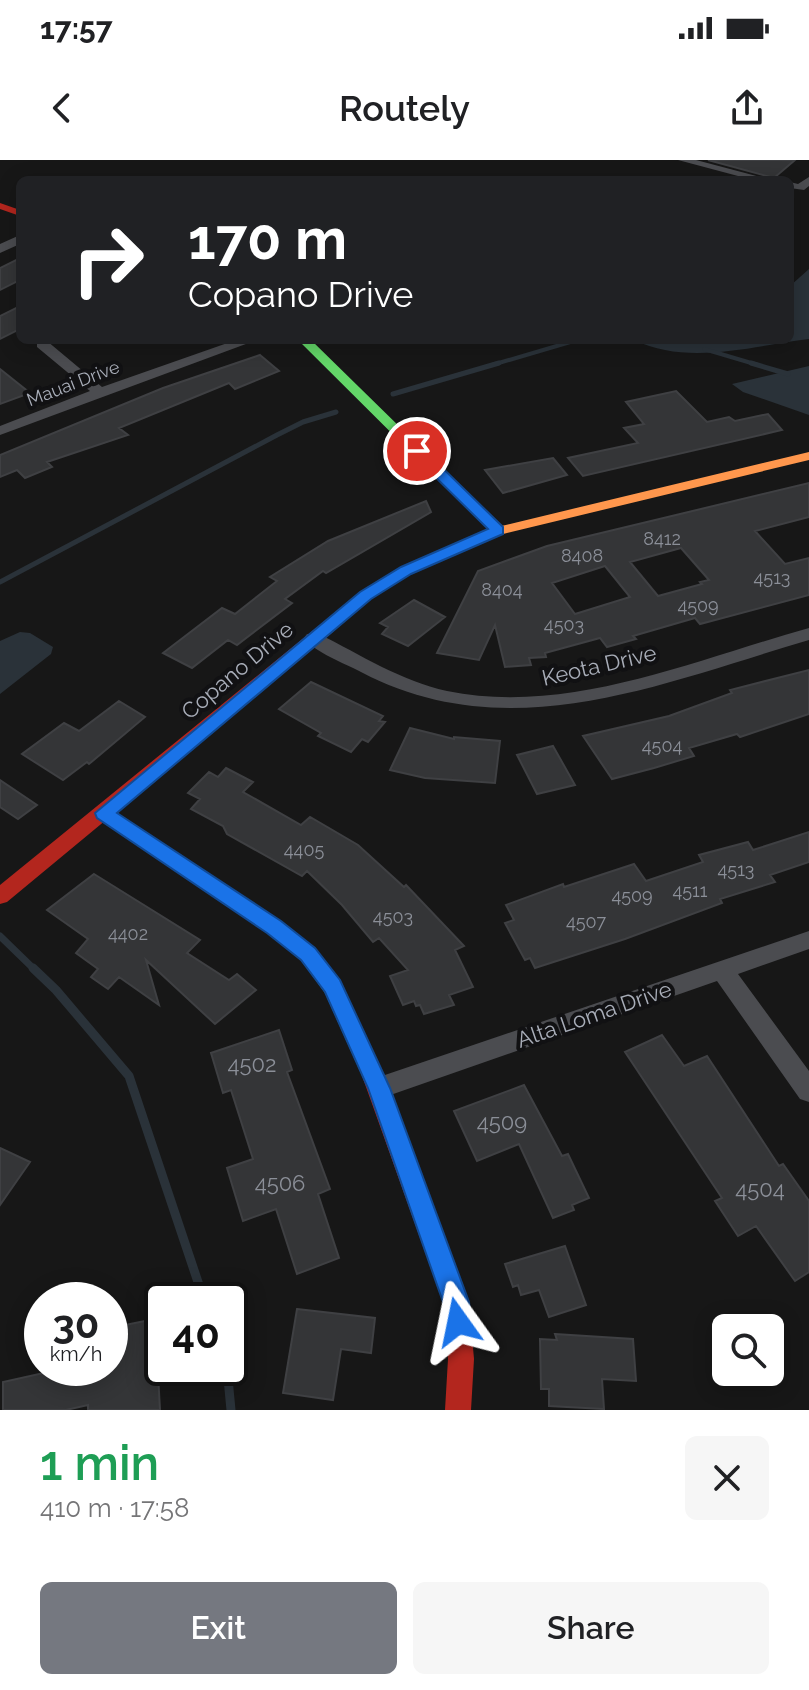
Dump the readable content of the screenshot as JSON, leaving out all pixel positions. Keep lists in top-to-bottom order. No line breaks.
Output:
{"streets":{"street":["Mauai Drive","Keota Drive","Copano Drive","Alta Loma Drive"]},"crossings":[["Keota Drive","Copano Drive"]],"house_numbers":["8412","8408","4513","8404","4509","4503","4504","4405","4513","4511","4509","4503","4507","4402","4502","4509","4506","4504"],"page":{"status":"17:57","header":"Routely","turn":["170 m","Copano Drive"],"speed":"30 km/h","limit":"40","heading":["1 min","410 m · 17:58"],"buttons":["Exit","Share"]}}
